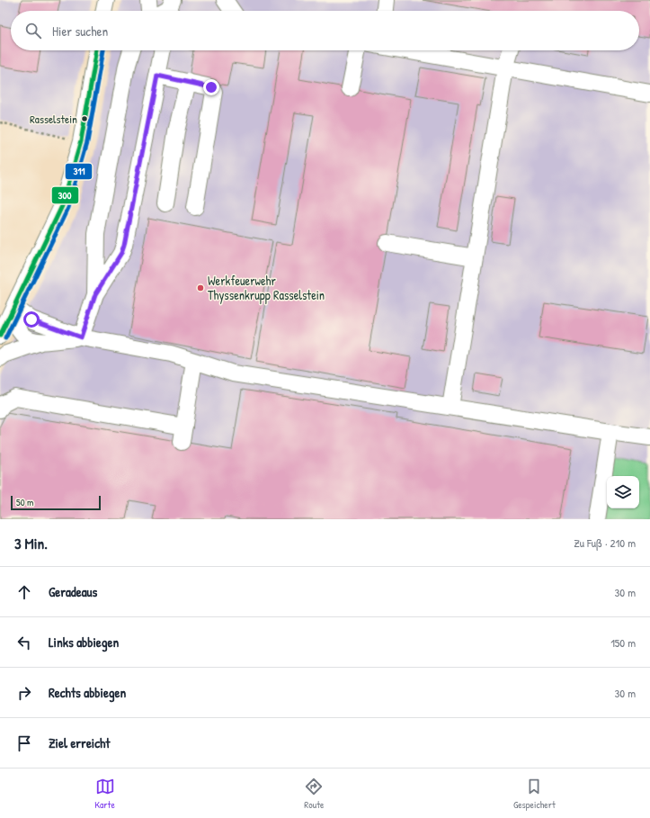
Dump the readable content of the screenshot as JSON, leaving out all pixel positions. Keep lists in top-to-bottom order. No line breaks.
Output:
{"places":["Rasselstein","Werkfeuerwehr Thyssenkrupp Rasselstein"],"lines":["transit line 300","transit line 311"],"scale_bar":"50 m","page":{"search":"Hier suchen","scale":"50 m","heading":["3 Min.","Zu Fuß · 210 m"],"list":[["Geradeaus","30 m"],["Links abbiegen","150 m"],["Rechts abbiegen","30 m"],"Ziel erreicht"],"nav":["Karte","Route","Gespeichert"]}}
